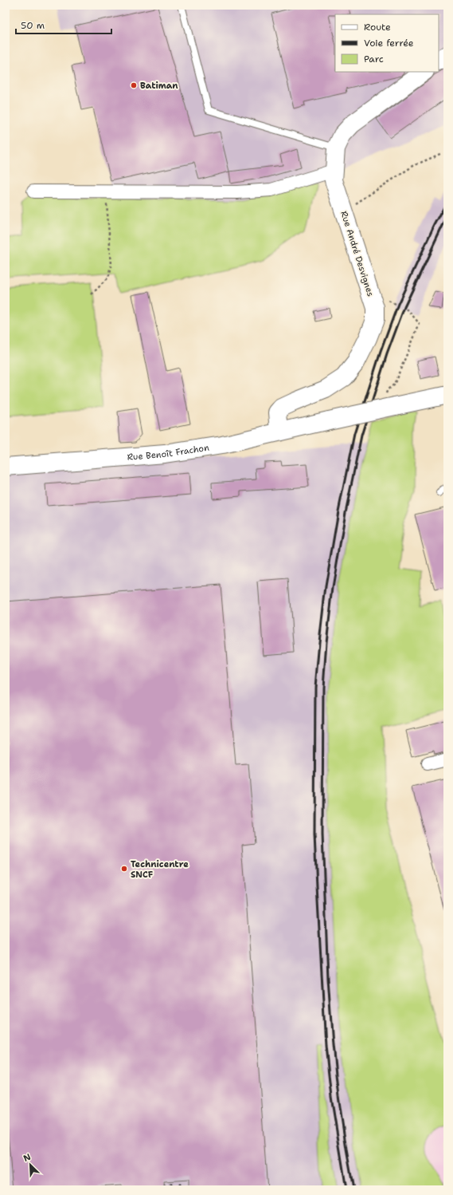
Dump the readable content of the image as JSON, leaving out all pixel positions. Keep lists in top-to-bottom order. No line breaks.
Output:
{"streets":{"street":["Rue André Desvignes","Rue Benoît Frachon"]},"crossings":[["Rue André Desvignes","Rue Benoît Frachon"]],"places":["Batiman","Technicentre SNCF"],"legend":["Route","Voie ferrée","Parc"],"scale_bar":"50 m","north":"top left"}
